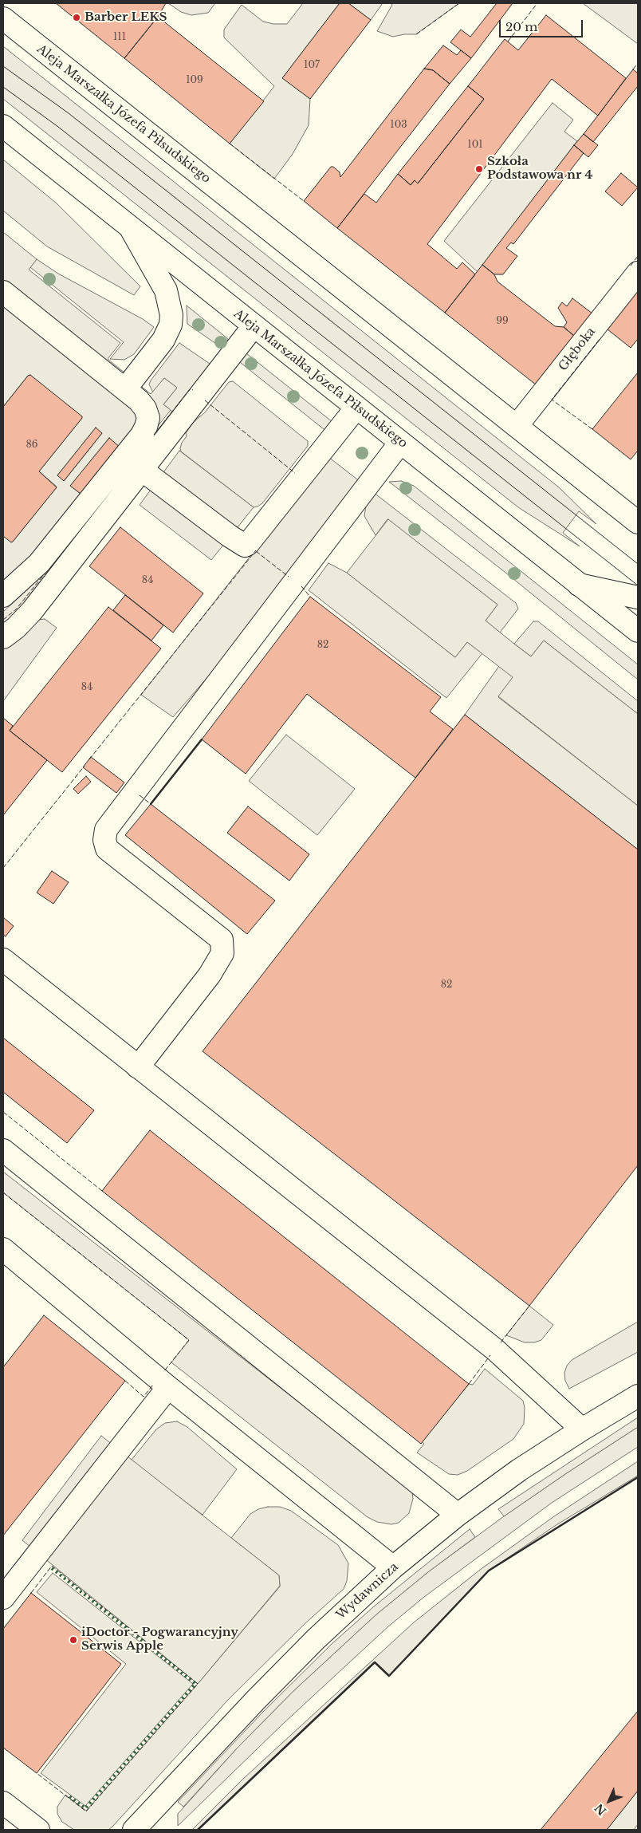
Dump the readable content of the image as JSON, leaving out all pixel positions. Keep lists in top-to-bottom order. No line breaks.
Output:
{"streets":{"main road":["Aleja Marszałka Józefa Piłsudskiego","Głęboka","Wydawnicza"]},"crossings":[["Aleja Marszałka Józefa Piłsudskiego","Głęboka"]],"places":["Barber LEKS","Szkoła Podstawowa nr 4","iDoctor - Pogwarancyjny Serwis Apple"],"house_numbers":["111","107","109","103","101","99","86","84","82","84","82"],"scale_bar":"20 m","north":"bottom left"}
